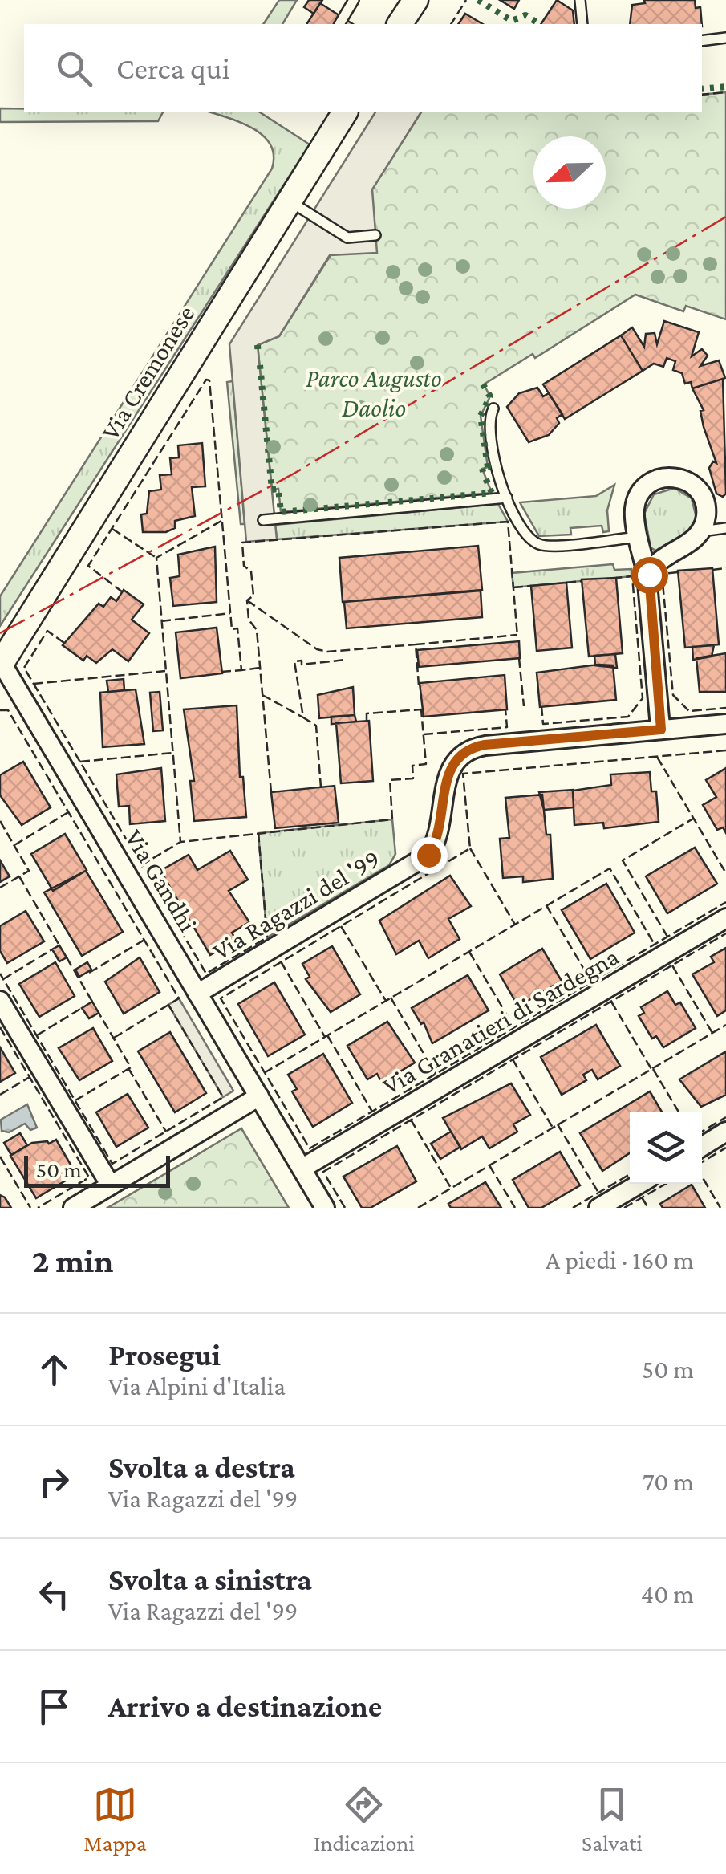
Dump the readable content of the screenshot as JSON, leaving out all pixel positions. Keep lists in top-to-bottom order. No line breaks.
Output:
{"streets":{"main road":["Via Cremonese"],"street":["Via Gandhi","Via Ragazzi del '99","Via Granatieri di Sardegna"]},"crossings":[["Via Cremonese","Via Gandhi"],["Via Gandhi","Via Ragazzi del '99"],["Via Gandhi","Via Granatieri di Sardegna"]],"parks":["Parco Augusto Daolio"],"scale_bar":"50 m","north":"left","page":{"search":"Cerca qui","scale":"50 m","heading":["2 min","A piedi · 160 m"],"list":[["Prosegui","Via Alpini d'Italia","50 m"],["Svolta a destra","Via Ragazzi del '99","70 m"],["Svolta a sinistra","Via Ragazzi del '99","40 m"],"Arrivo a destinazione"],"nav":["Mappa","Indicazioni","Salvati"]}}
